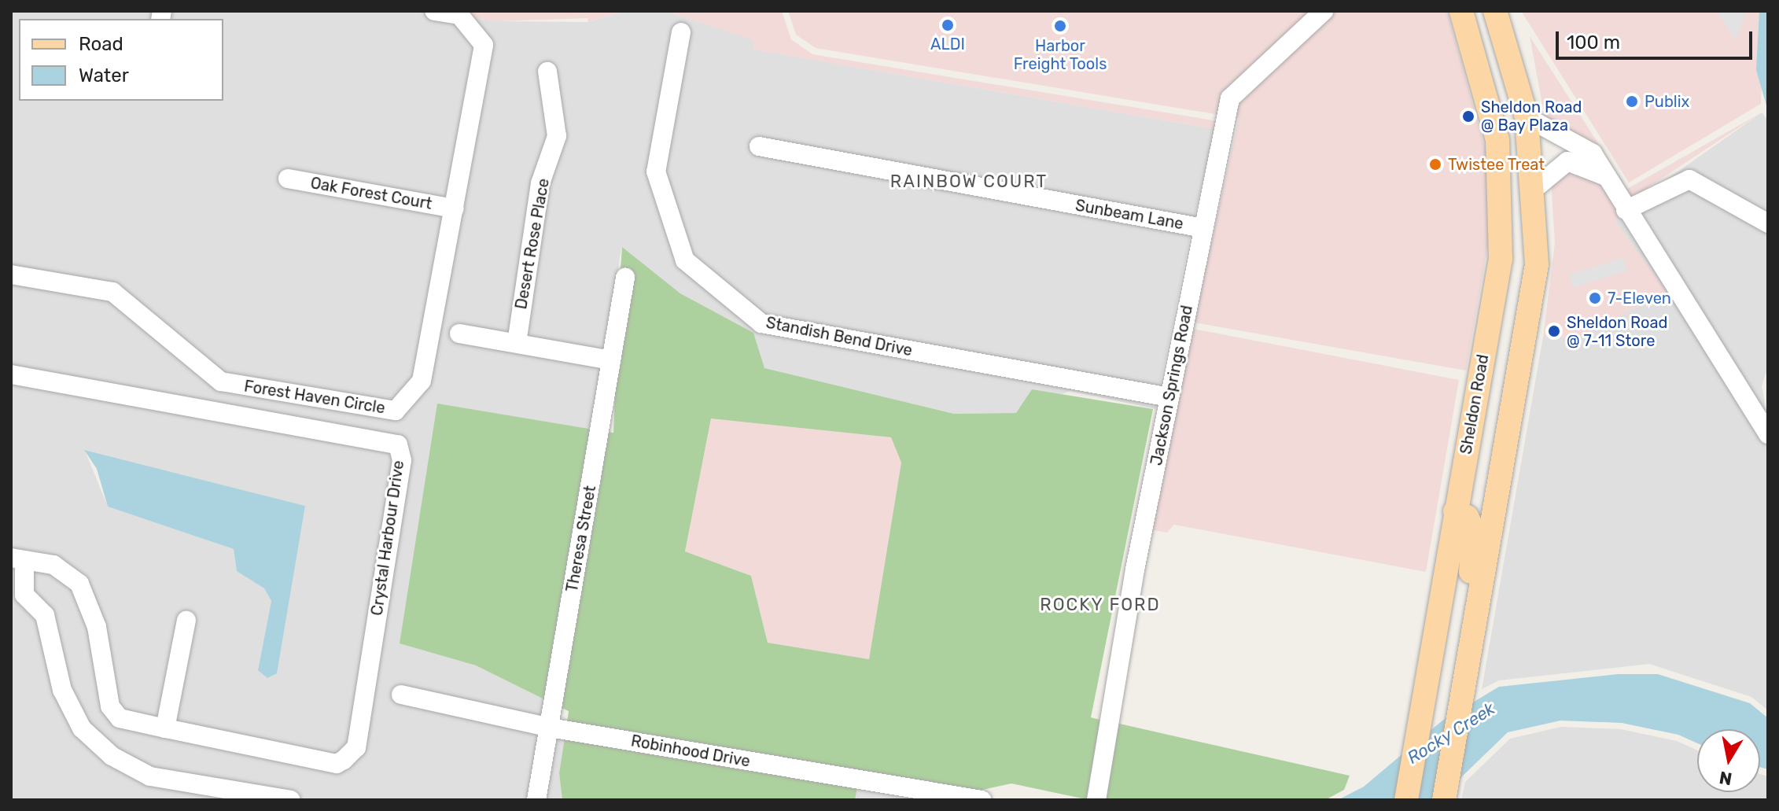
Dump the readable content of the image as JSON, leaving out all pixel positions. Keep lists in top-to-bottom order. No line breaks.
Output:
{"streets":{"main road":["Sheldon Road"],"street":["Oak Forest Court","Sunbeam Lane","Desert Rose Place","Standish Bend Drive","Jackson Springs Road","Forest Haven Circle","Crystal Harbour Drive","Theresa Street","Robinhood Drive"]},"crossings":[["Oak Forest Court","Forest Haven Circle"],["Sunbeam Lane","Jackson Springs Road"],["Standish Bend Drive","Jackson Springs Road"],["Theresa Street","Robinhood Drive"]],"districts":["RAINBOW COURT","ROCKY FORD"],"water":["Rocky Creek"],"places":["ALDI","Harbor Freight Tools","Publix","Sheldon Road @ Bay Plaza","Twistee Treat","7-Eleven","Sheldon Road @ 7-11 Store"],"legend":["Road","Water"],"scale_bar":"100 m","north":"bottom"}
